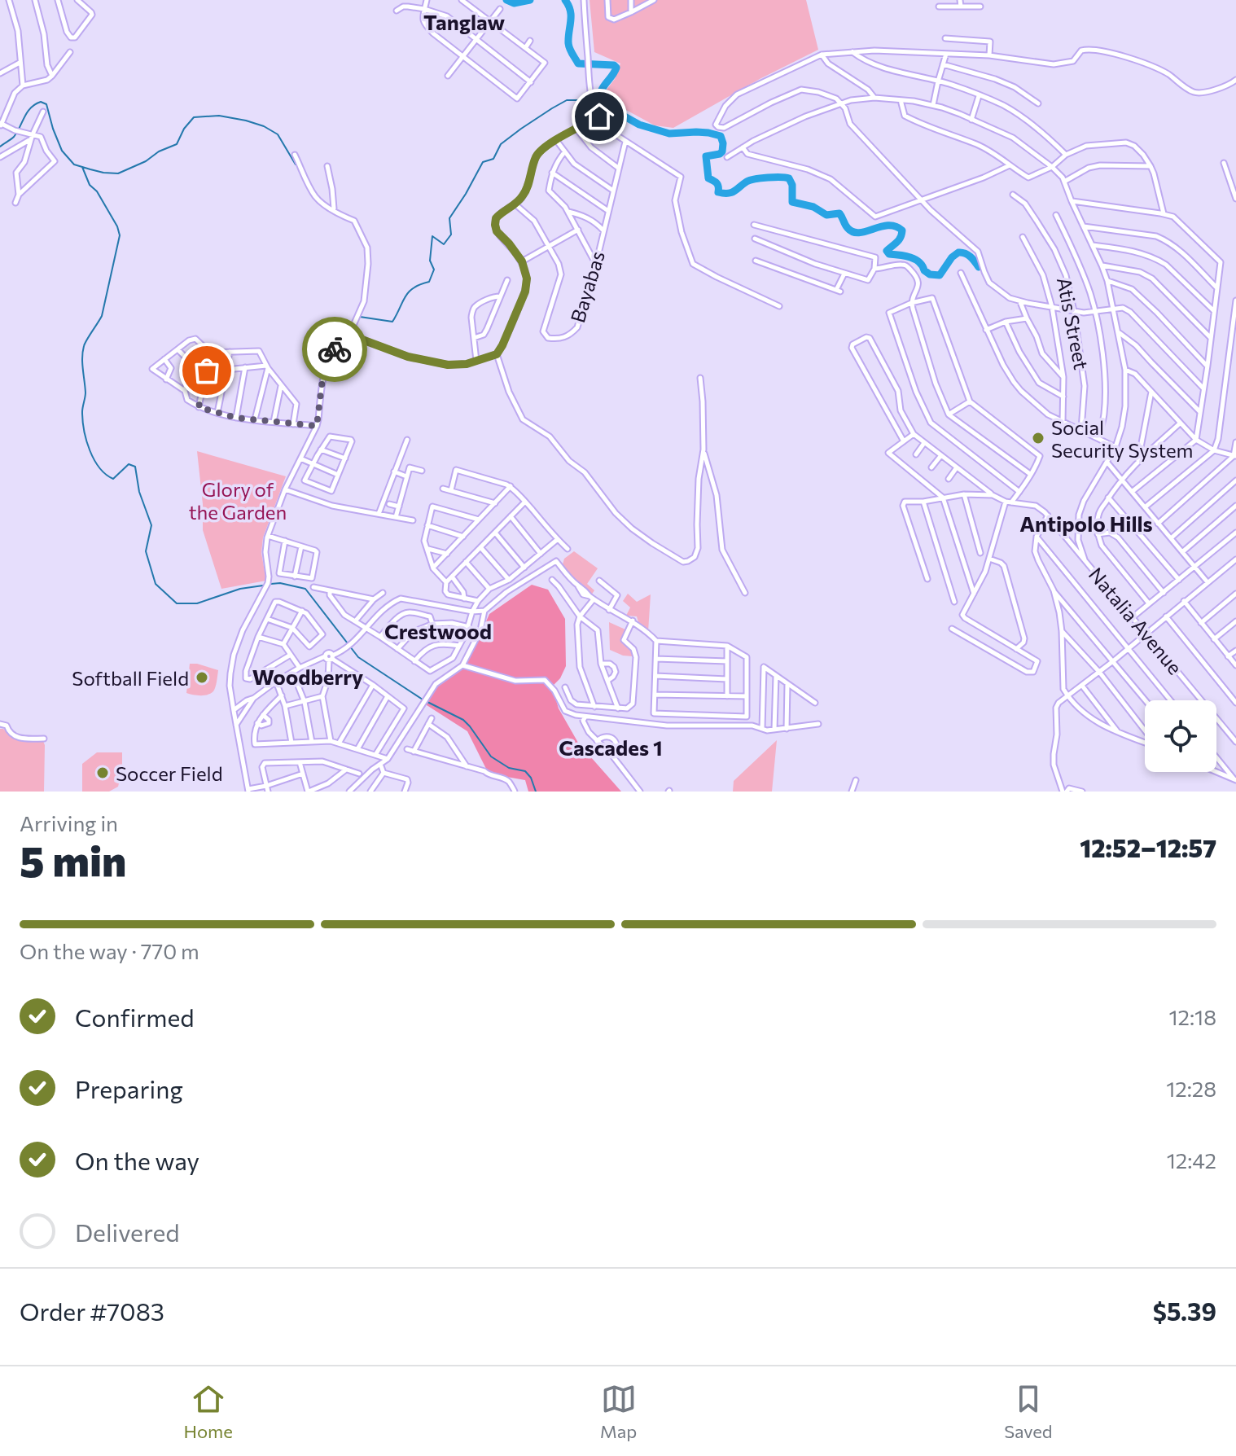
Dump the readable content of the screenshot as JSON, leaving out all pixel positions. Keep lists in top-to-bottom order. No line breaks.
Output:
{"streets":{"street":["Bayabas","Atis Street","Natalia Avenue"]},"districts":["Tanglaw","Antipolo Hills","Crestwood","Woodberry","Cascades 1"],"parks":["Glory of the Garden"],"places":["Social Security System","Softball Field","Soccer Field"],"page":{"heading":["5 min","Arriving in","12:52–12:57"],"panel":["Order #7083","$5.39"],"bar":"On the way · 770 m","list":[["Confirmed","12:18"],["Preparing","12:28"],["On the way","12:42"],"Delivered"],"tabs":["Home","Map","Saved"]}}
